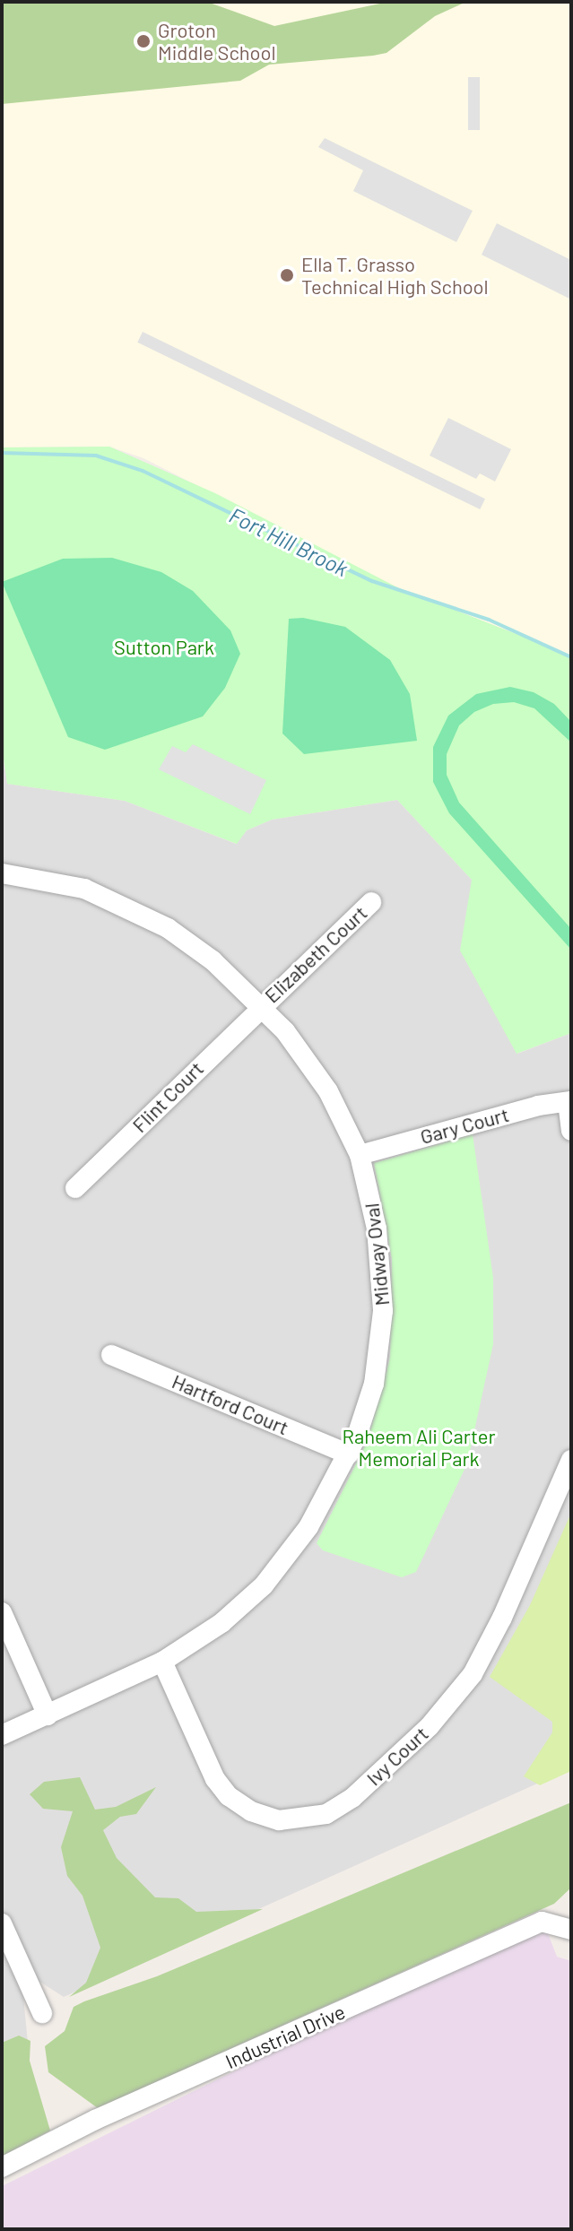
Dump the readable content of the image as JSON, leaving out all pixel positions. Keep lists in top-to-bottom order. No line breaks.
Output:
{"streets":{"street":["Elizabeth Court","Flint Court","Gary Court","Midway Oval","Hartford Court","Ivy Court","Industrial Drive"]},"crossings":[["Elizabeth Court","Flint Court"],["Elizabeth Court","Midway Oval"],["Flint Court","Midway Oval"],["Gary Court","Midway Oval"],["Midway Oval","Hartford Court"],["Midway Oval","Ivy Court"]],"water":["Fort Hill Brook"],"parks":["Sutton Park","Raheem Ali Carter Memorial Park"],"places":["Groton Middle School","Ella T. Grasso Technical High School"]}
